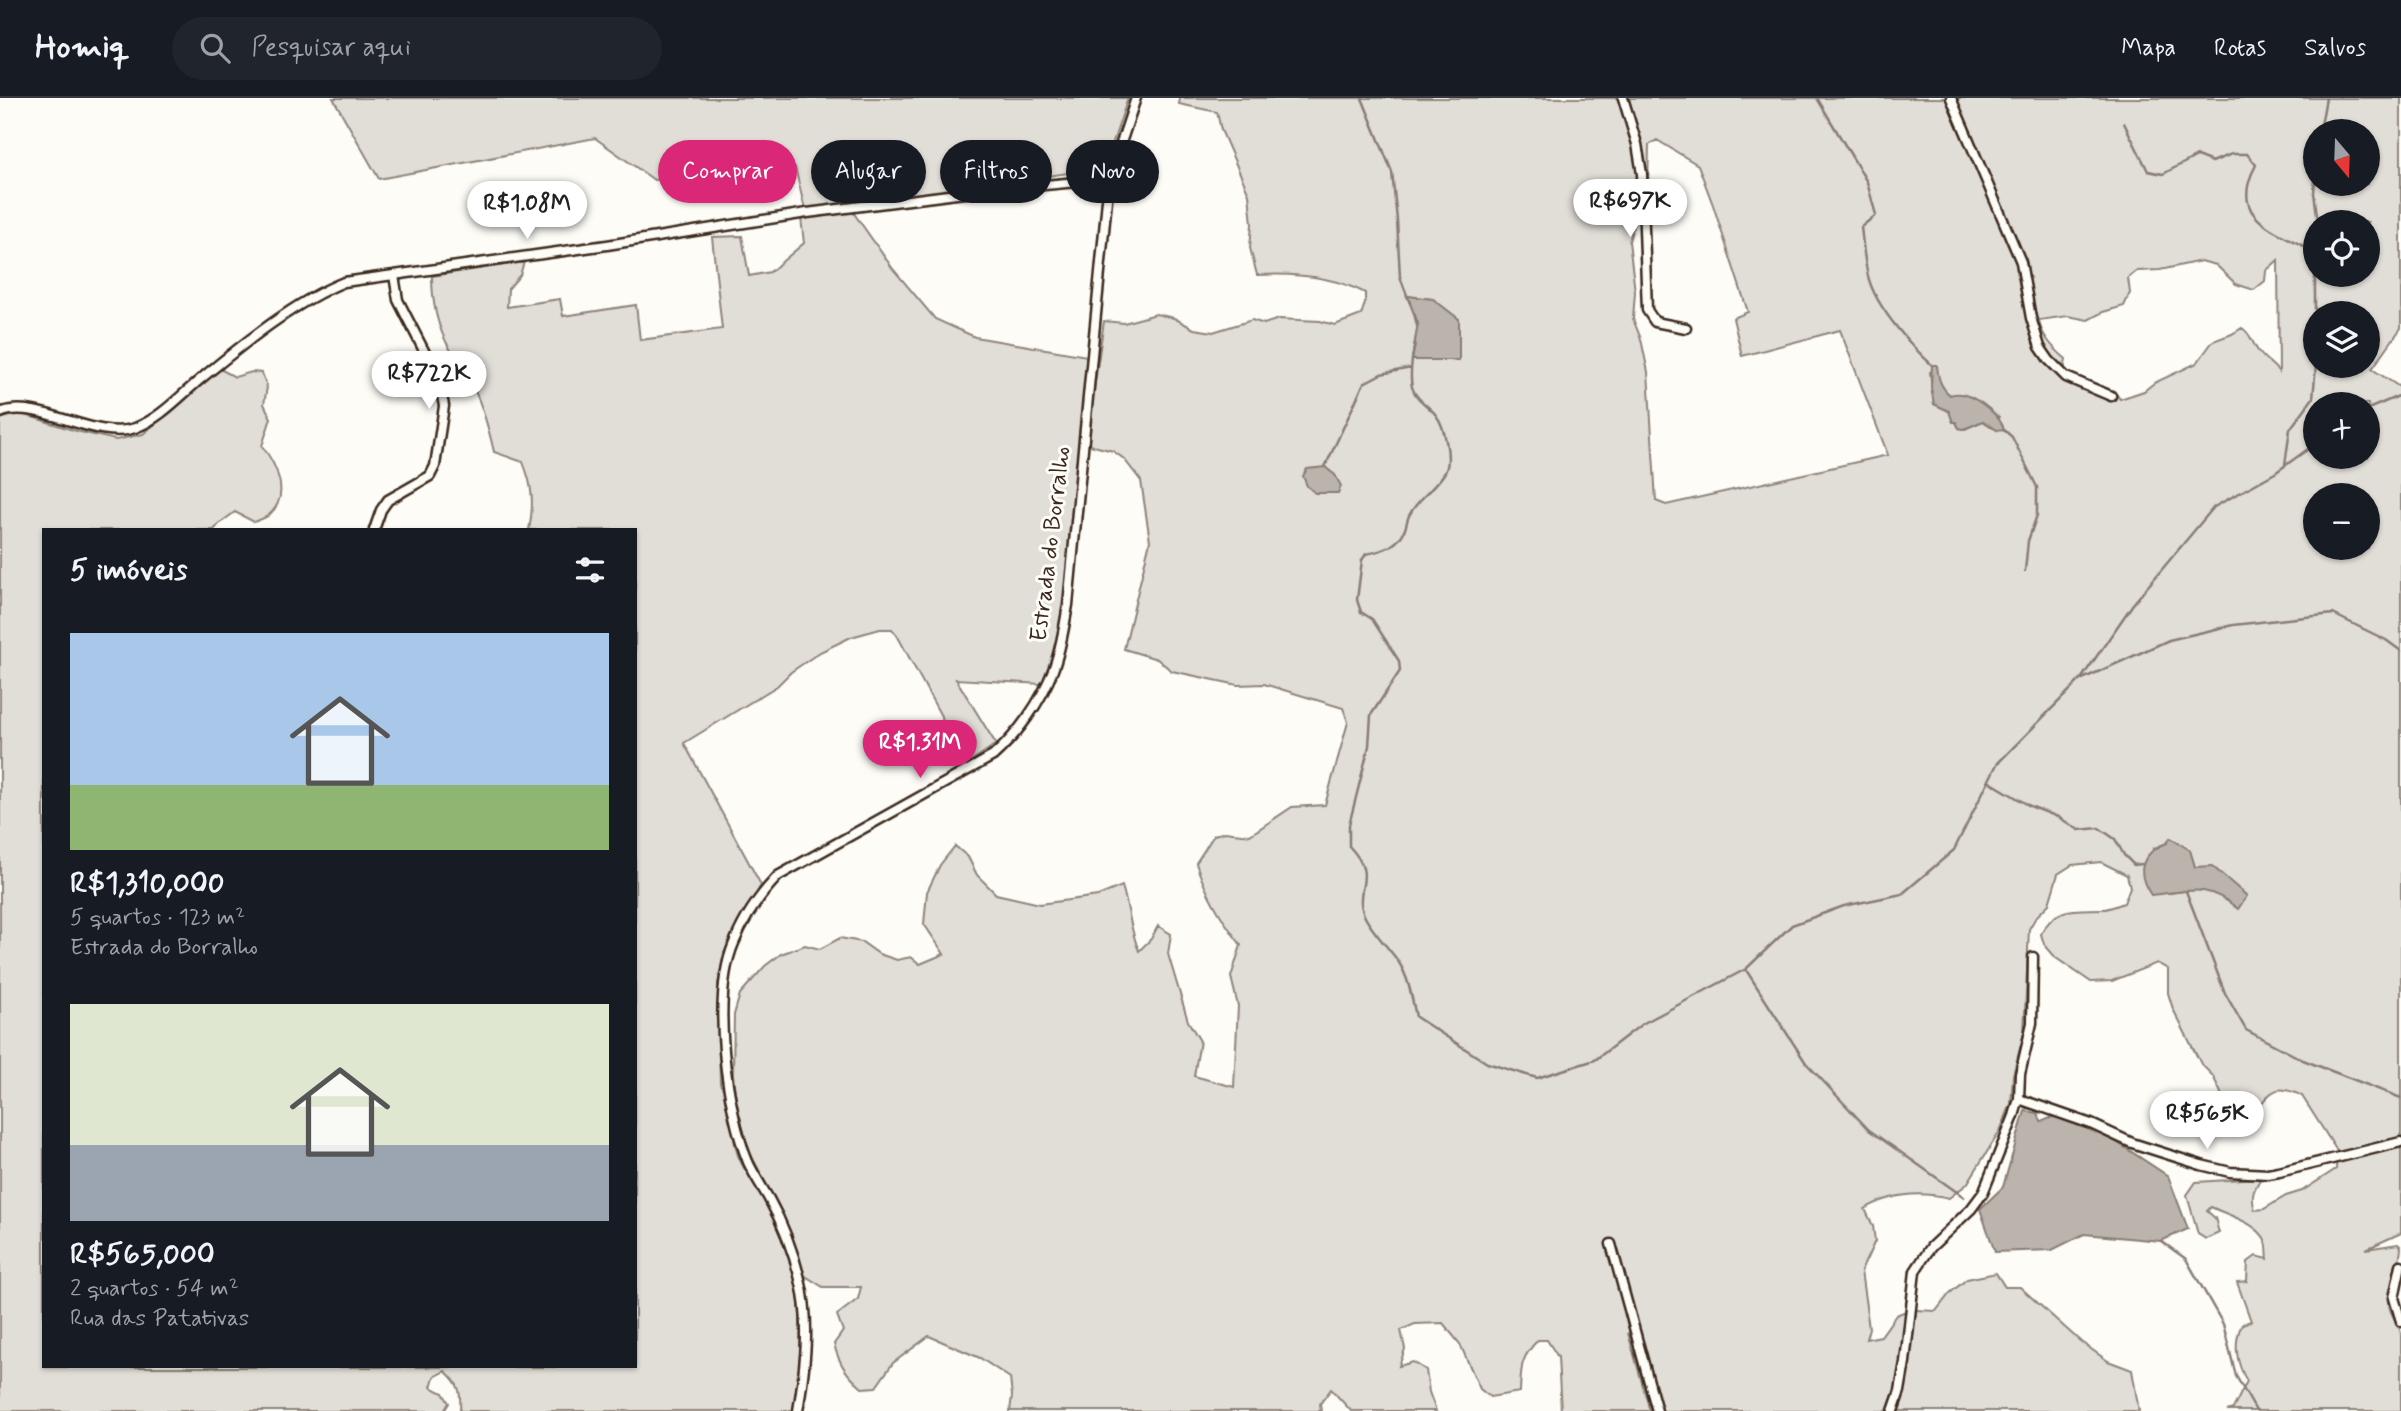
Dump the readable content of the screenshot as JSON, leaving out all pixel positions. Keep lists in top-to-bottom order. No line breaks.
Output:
{"streets":{"street":["Estrada do Borralho"]},"north":"bottom","page":{"header":"Homiq","search":"Pesquisar aqui","nav":["Mapa","Rotas","Salvos"],"map_buttons":["+","−"],"chip":["Comprar","Alugar","Filtros","Novo"],"price":["R$697K","R$1.08M","R$722K","R$1.31M","R$565K"],"heading":"5 imóveis","list":[{"name":"R$1,310,000","note":"5 quartos · 123 m² · Estrada do Borralho"},{"name":"R$565,000","note":"2 quartos · 54 m² · Rua das Patativas"}]}}
